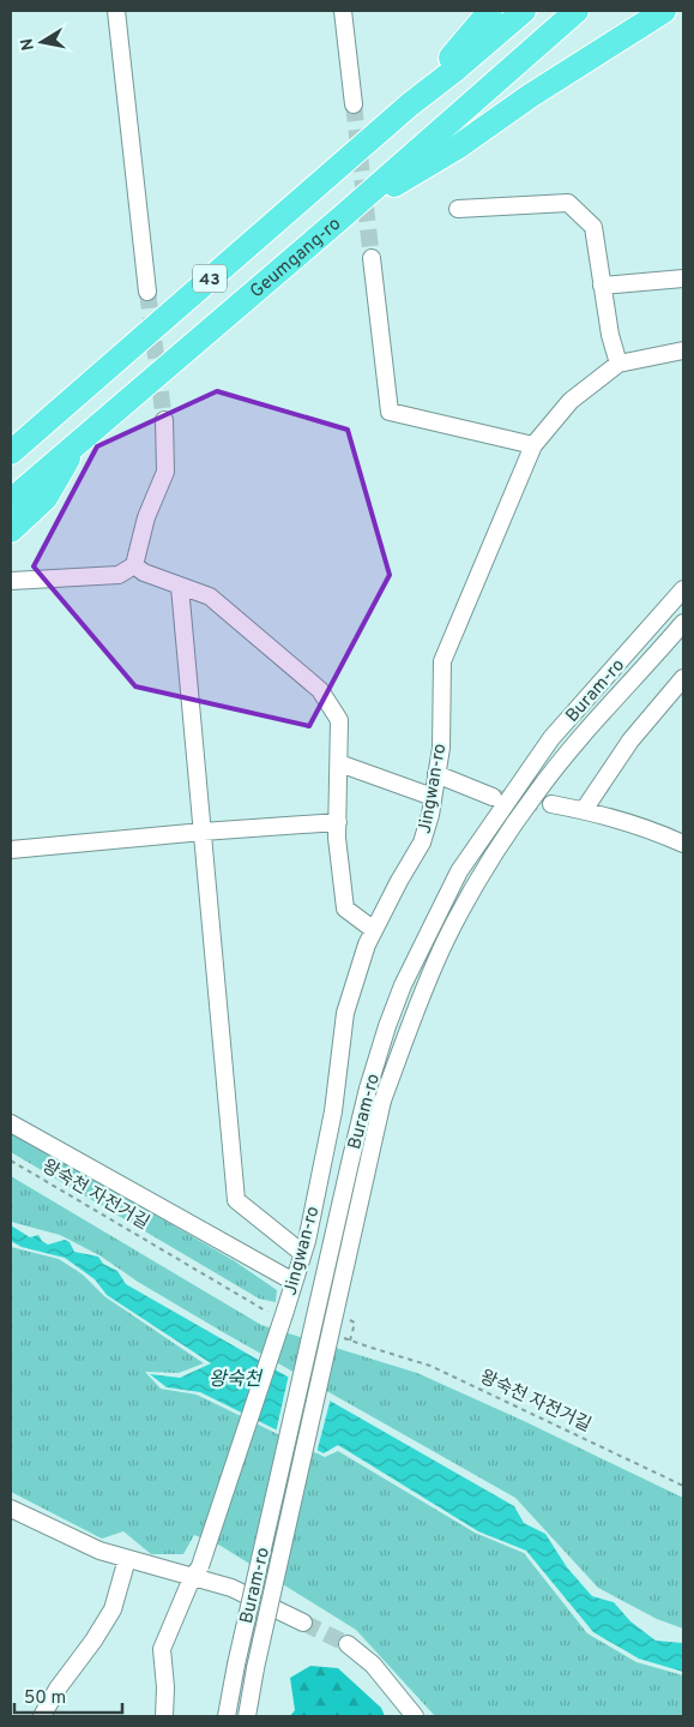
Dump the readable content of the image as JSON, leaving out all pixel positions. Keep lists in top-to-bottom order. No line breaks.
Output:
{"streets":{"highway":["Geumgang-ro","43"],"street":["Buram-ro","Jingwan-ro"],"path":["왕숙천 자전거길"]},"water":["왕숙천"],"scale_bar":"50 m","north":"left"}
